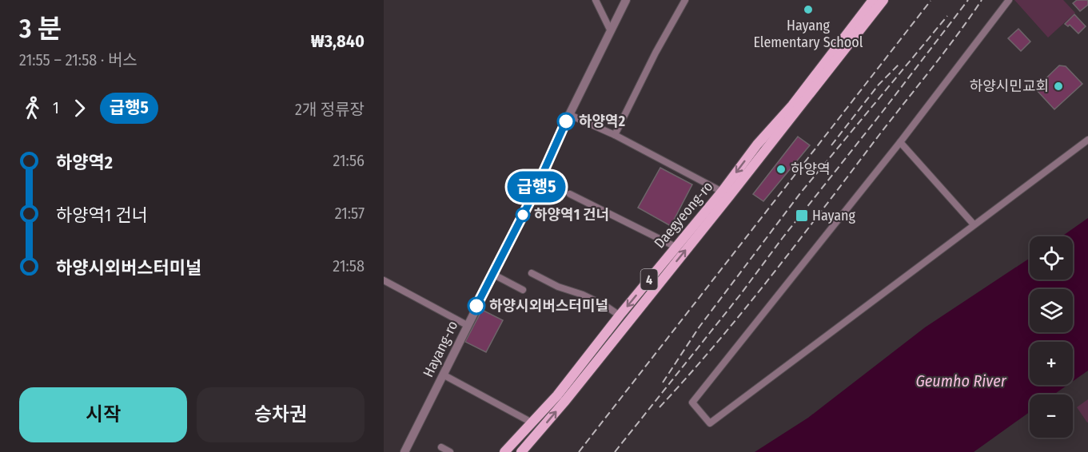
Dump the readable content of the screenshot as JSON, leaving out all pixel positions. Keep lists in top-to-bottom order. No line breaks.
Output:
{"streets":{"main road":["Daegyeong-ro","4"],"street":["Hayang-ro"]},"water":["Geumho River"],"places":{"other":["Hayang Elementary School","하양시민교회","하양역2","하양역","하양역1 건너","하양시외버스터미널"],"transit":["Hayang"]},"lines":["bus line 급행5"],"page":{"heading":["3 분","21:55 – 21:58 · 버스","₩3,840"],"on_map":"급행5","legs":["1","급행5","2개 정류장"],"list":[{"name":"하양역2","value":"21:56"},{"name":"하양역1 건너","value":"21:57"},{"name":"하양시외버스터미널","value":"21:58"}],"map_buttons":["+","−"],"buttons":["시작","승차권"]}}
